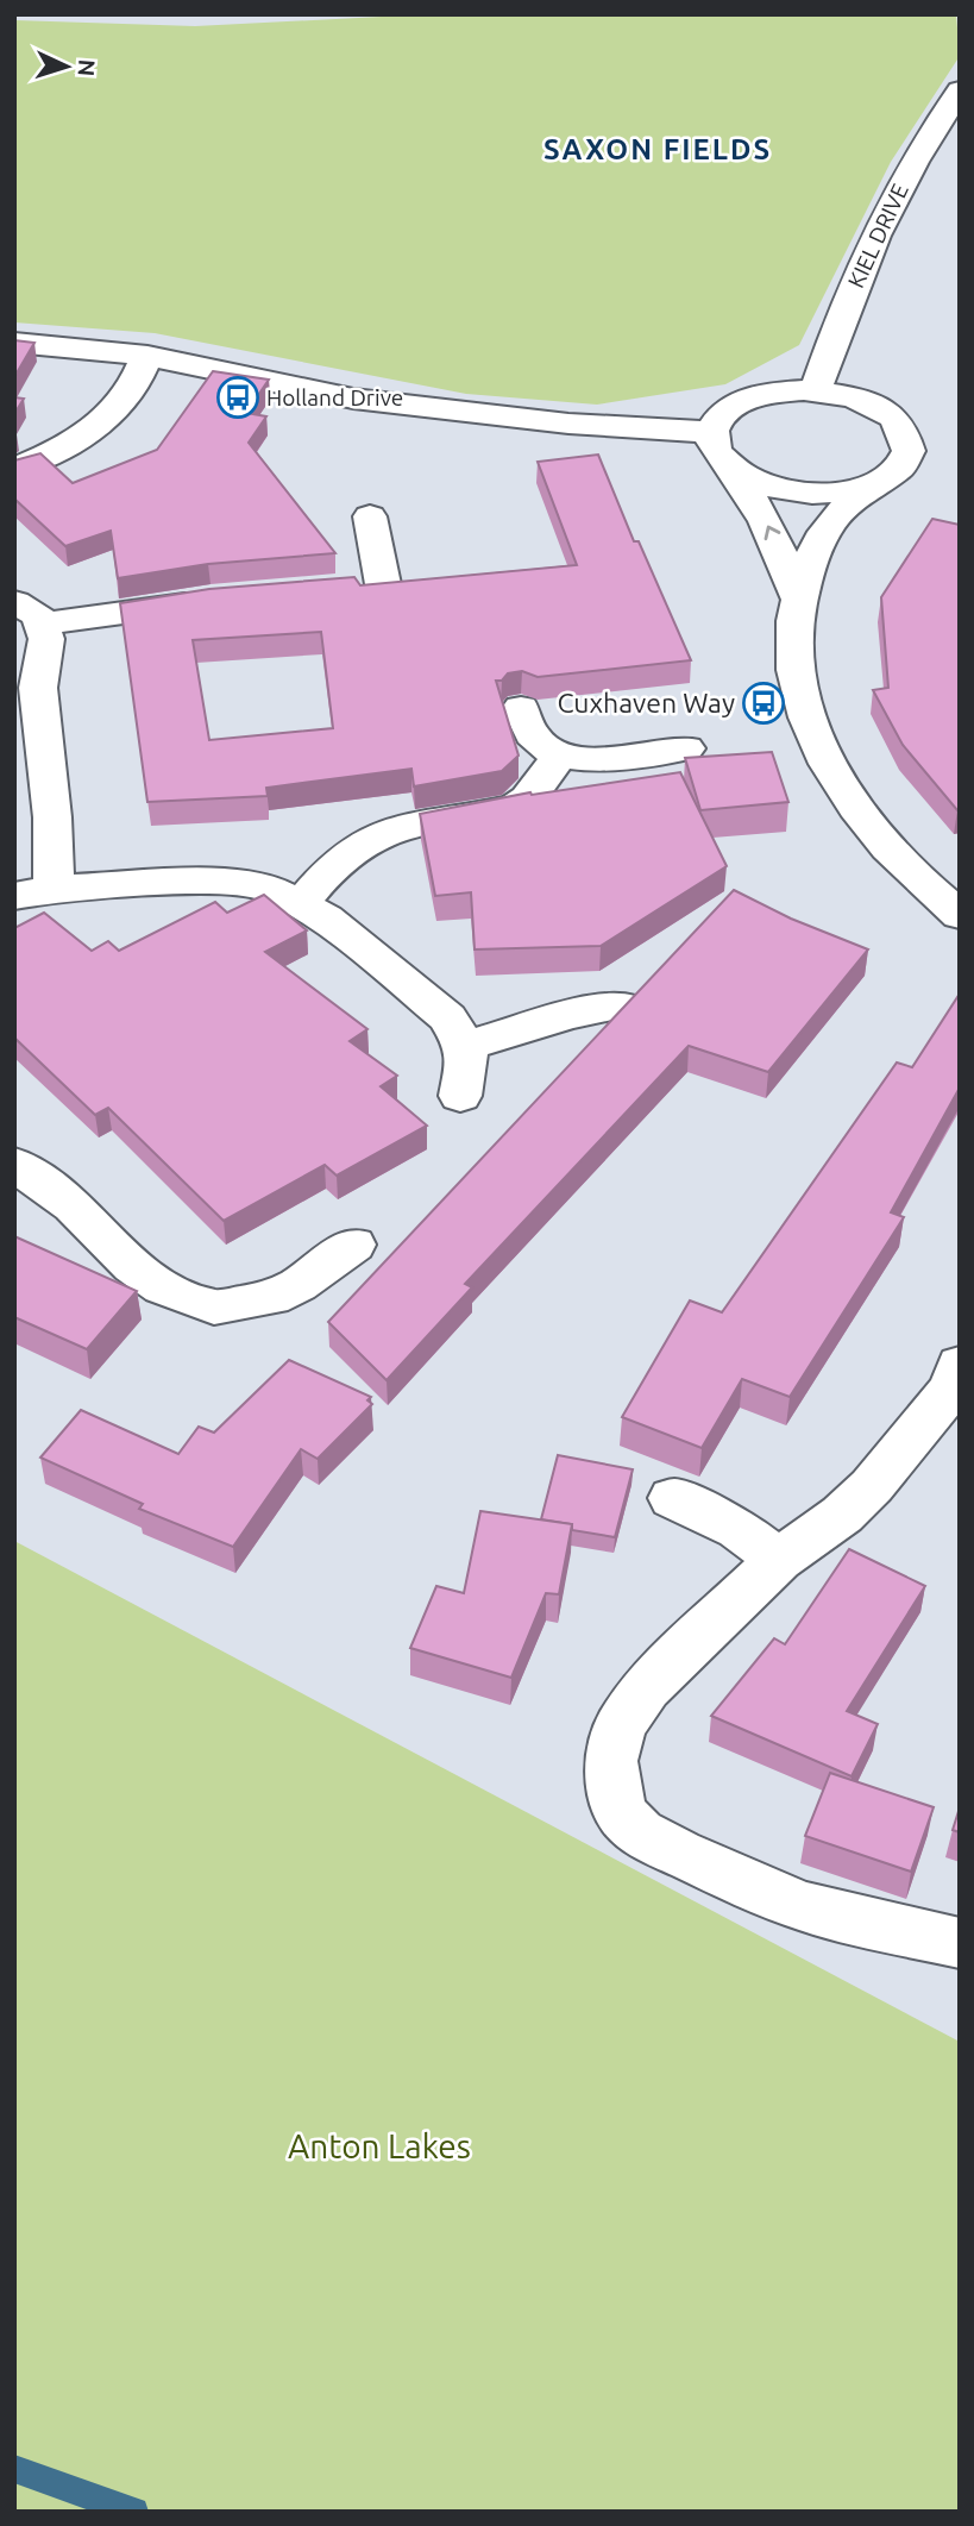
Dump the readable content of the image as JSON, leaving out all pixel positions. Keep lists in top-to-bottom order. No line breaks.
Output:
{"streets":{"street":["KIEL DRIVE"]},"districts":["SAXON FIELDS"],"parks":["Anton Lakes"],"places":{"bus stop":["Holland Drive","Cuxhaven Way"]},"north":"right"}
